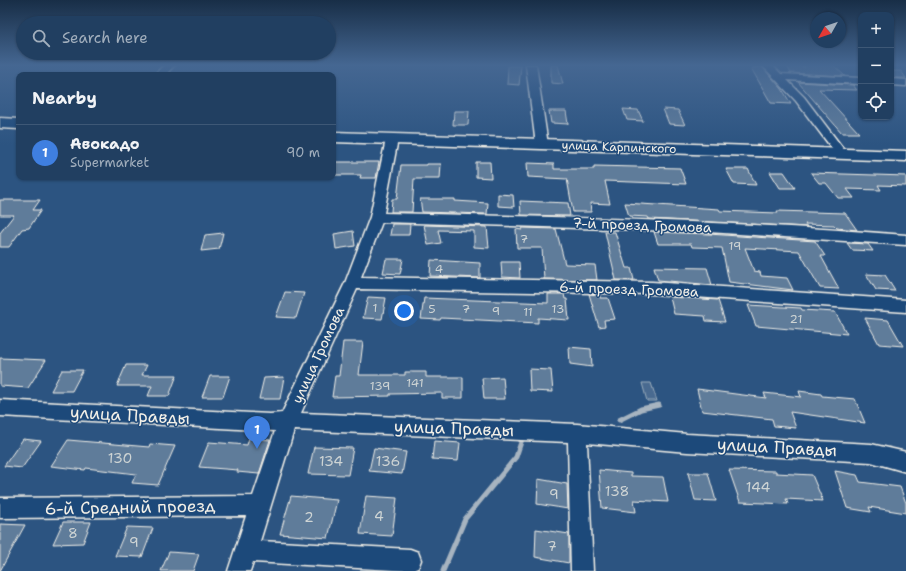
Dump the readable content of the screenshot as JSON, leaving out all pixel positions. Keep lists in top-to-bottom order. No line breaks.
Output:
{"streets":{"main road":["улица Карпинского"],"street":["7-й проезд Громова","6-й проезд Громова","улица Громова","улица Правды","6-й Средний проезд"]},"crossings":[["улица Карпинского","улица Громова"],["7-й проезд Громова","улица Громова"],["6-й проезд Громова","улица Громова"],["улица Громова","улица Правды"],["улица Громова","6-й Средний проезд"]],"house_numbers":["7","19","4","1","5","7","13","9","11","21","141","139","130","134","136","144","138","9","4","2","8","9","7"],"north":"bottom left","page":{"map_buttons":["+","−"],"search":"Search here","heading":"Nearby","list":[{"mark":"1","name":"Авокадо","note":"Supermarket","value":"90 m"}],"pins":"1"}}
